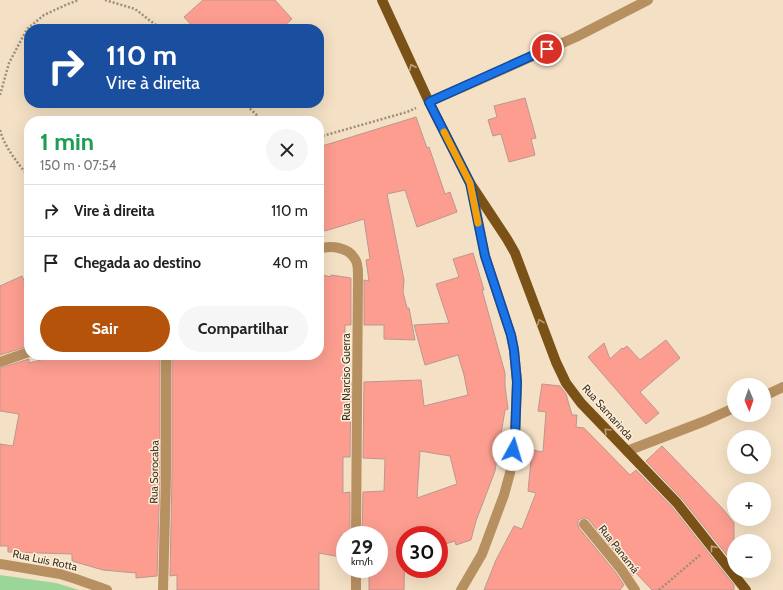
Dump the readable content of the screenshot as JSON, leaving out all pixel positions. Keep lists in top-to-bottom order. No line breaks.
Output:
{"streets":{"main road":["Rua Samarinda"],"street":["Rua Narciso Guerra","Rua Sorocaba","Rua Panamá","Rua Luis Rotta"]},"one_way":["Rua Samarinda"],"north":"bottom","page":{"turn":["110 m","Vire à direita"],"heading":["1 min","150 m · 07:54"],"list":[{"name":"Vire à direita","value":"110 m"},{"name":"Chegada ao destino","value":"40 m"}],"buttons":["Sair","Compartilhar"],"map_buttons":["+","−"],"speed":"29 km/h","limit":"30"}}
